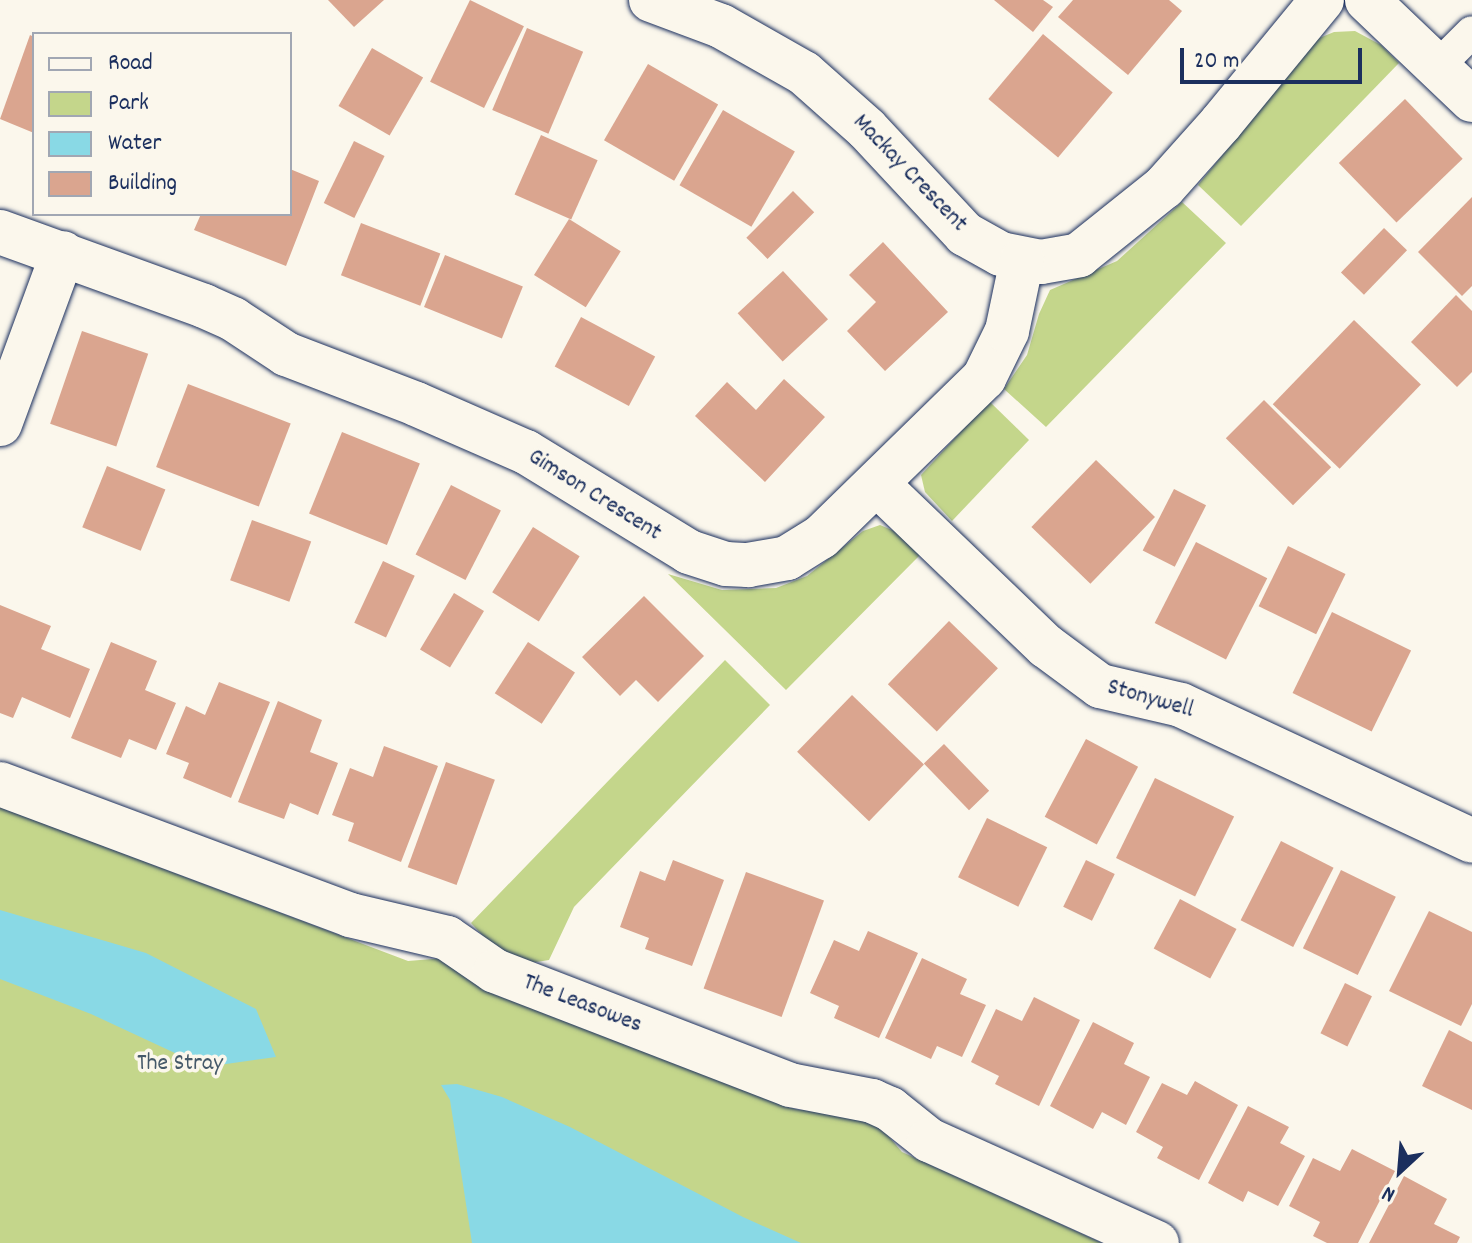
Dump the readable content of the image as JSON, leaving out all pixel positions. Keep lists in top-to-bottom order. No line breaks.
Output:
{"streets":{"street":["Mackay Crescent","Gimson Crescent","Stonywell","The Leasowes"]},"crossings":[["Mackay Crescent","Gimson Crescent"],["Gimson Crescent","Stonywell"]],"parks":["The Stray"],"legend":["Road","Park","Water","Building"],"scale_bar":"20 m","north":"bottom left"}
